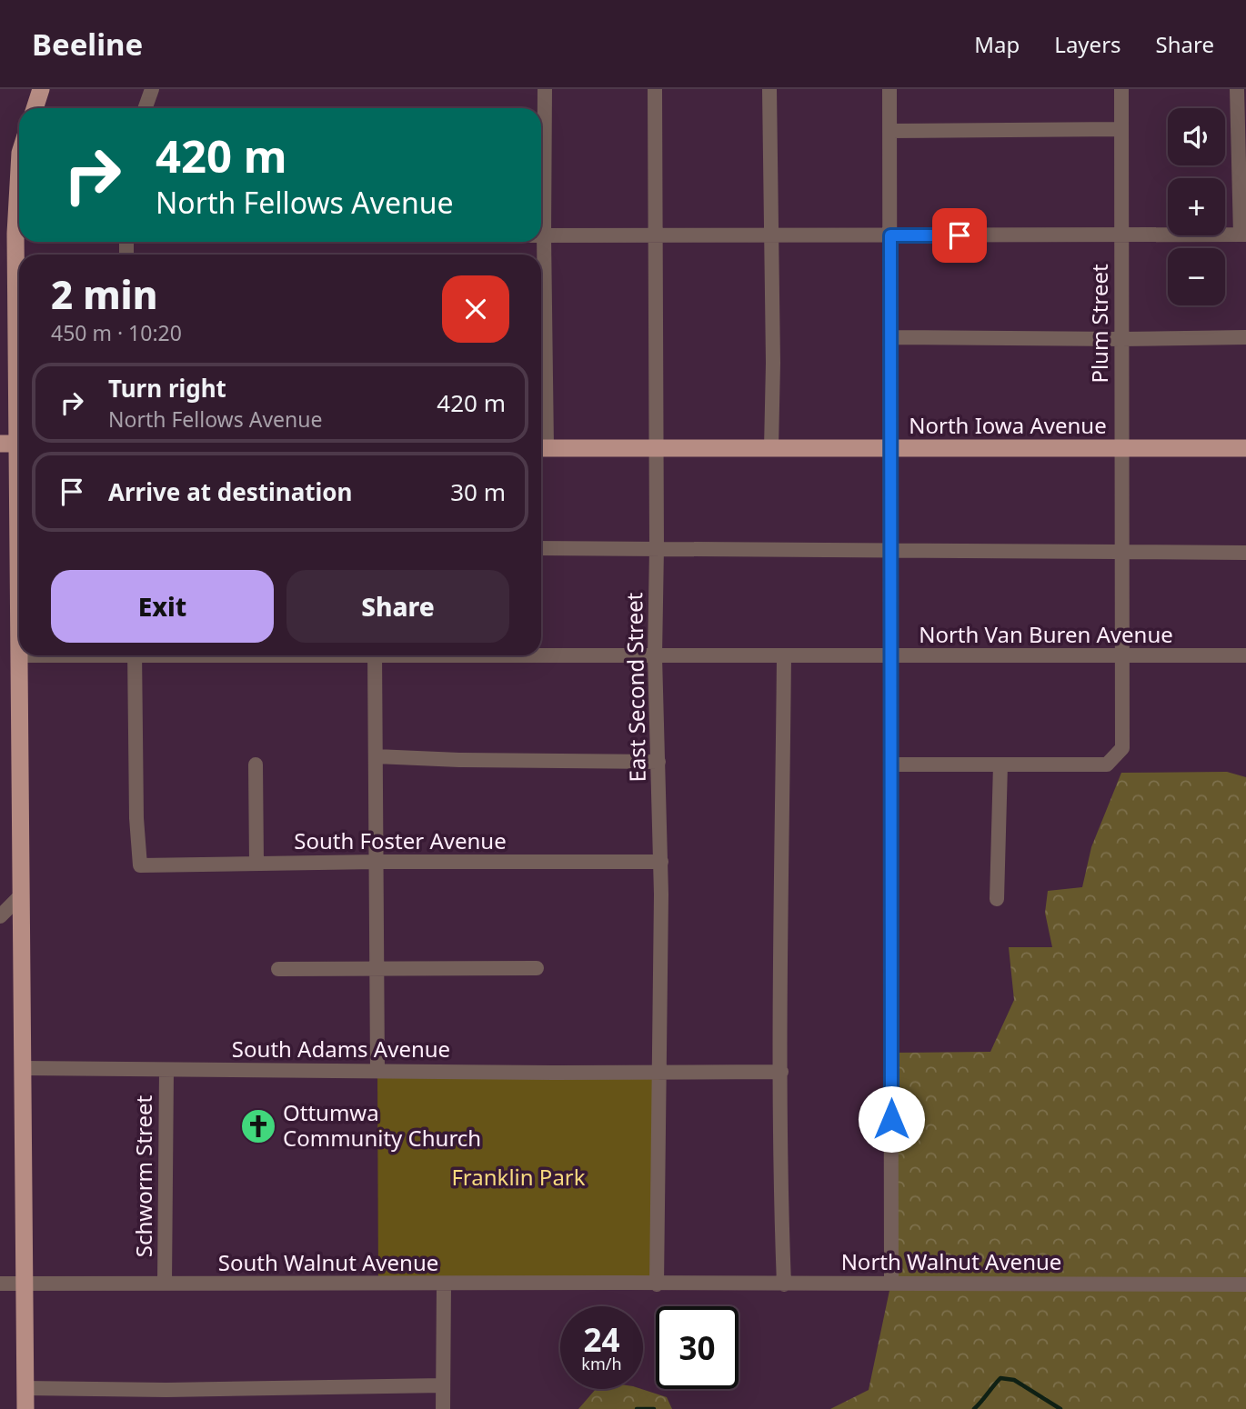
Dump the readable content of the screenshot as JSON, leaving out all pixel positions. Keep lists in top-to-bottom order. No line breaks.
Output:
{"streets":{"main road":["North Iowa Avenue"],"street":["Plum Street","North Van Buren Avenue","East Second Street","South Foster Avenue","South Adams Avenue","Schworm Street","North Walnut Avenue","South Walnut Avenue"]},"crossings":[["Plum Street","North Iowa Avenue"],["Plum Street","North Van Buren Avenue"],["North Iowa Avenue","East Second Street"],["North Van Buren Avenue","East Second Street"],["East Second Street","South Foster Avenue"],["East Second Street","South Adams Avenue"],["East Second Street","North Walnut Avenue"],["East Second Street","South Walnut Avenue"],["South Adams Avenue","Schworm Street"],["Schworm Street","South Walnut Avenue"],["North Walnut Avenue","South Walnut Avenue"]],"parks":["Franklin Park"],"places":{"church":["Ottumwa Community Church"]},"page":{"header":"Beeline","nav":["Map","Layers","Share"],"map_buttons":["+","−"],"turn":["420 m","North Fellows Avenue"],"heading":["2 min","450 m · 10:20"],"list":[{"name":"Turn right","note":"North Fellows Avenue","value":"420 m"},{"name":"Arrive at destination","value":"30 m"}],"buttons":["Exit","Share"],"speed":"24 km/h","limit":"30"}}
